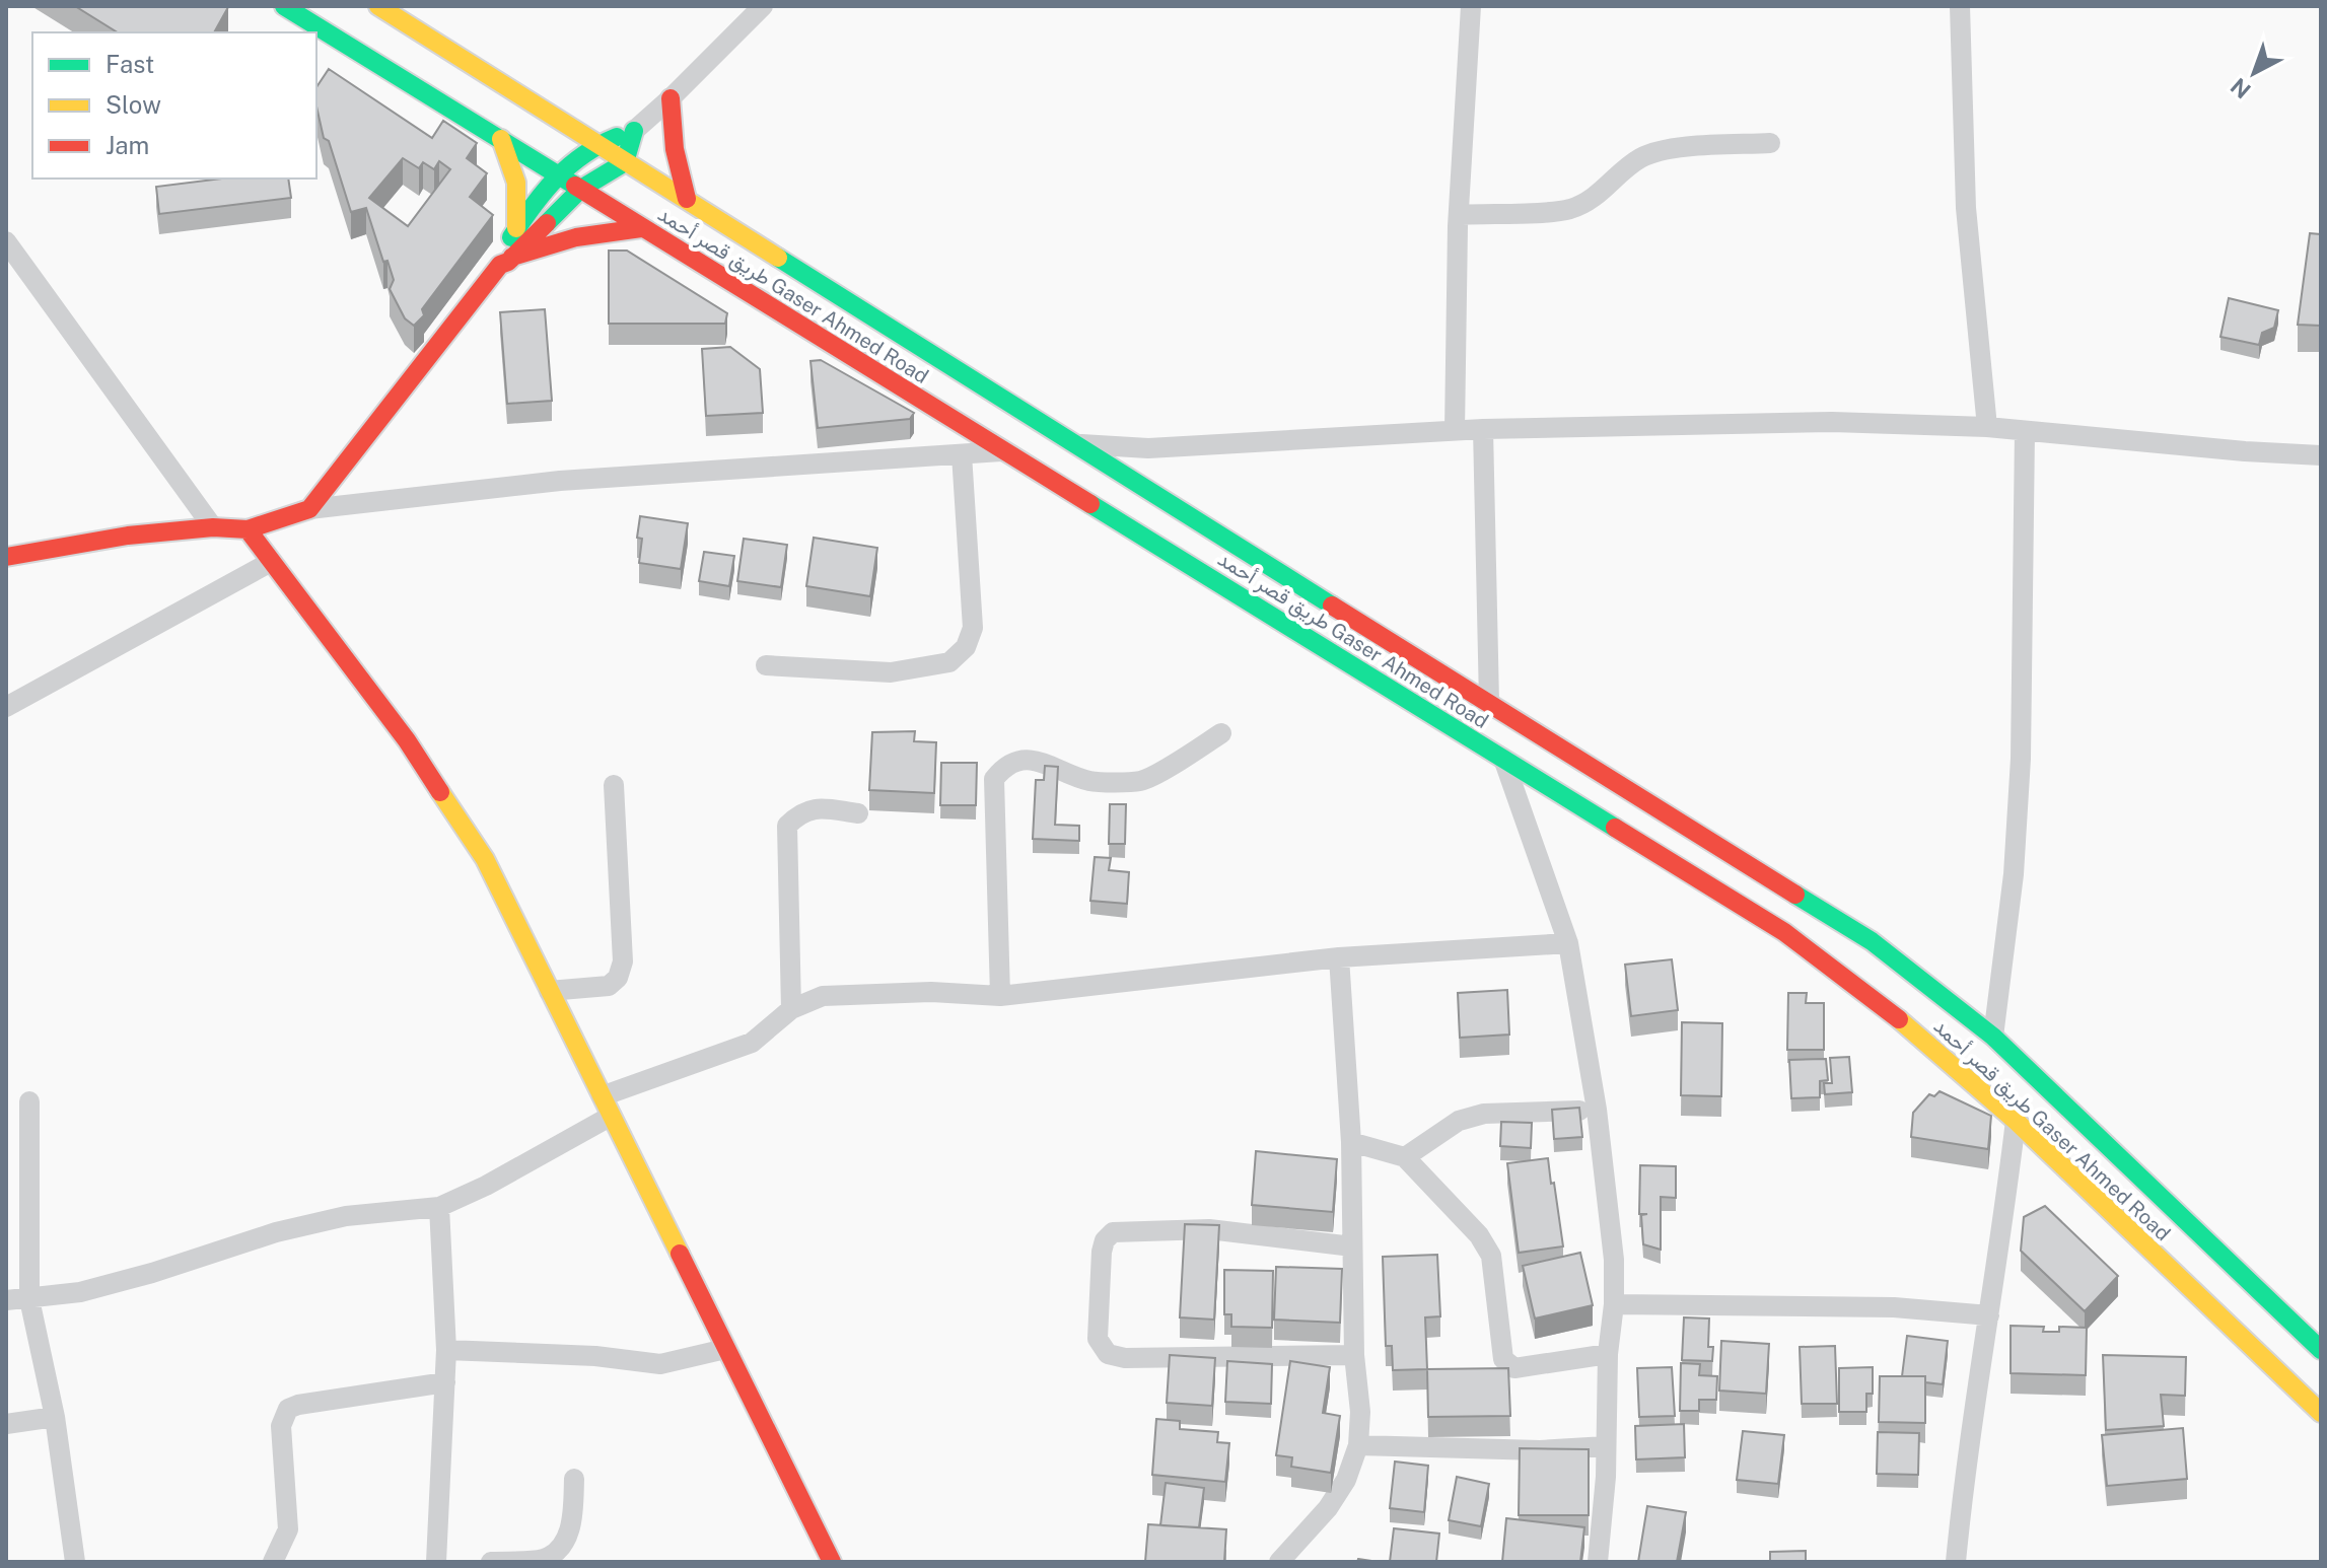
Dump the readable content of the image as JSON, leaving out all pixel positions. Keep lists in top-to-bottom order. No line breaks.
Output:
{"streets":{"main road":["طريق قصر أحمد Gaser Ahmed Road"]},"legend":["Fast","Slow","Jam"],"north":"bottom left"}
